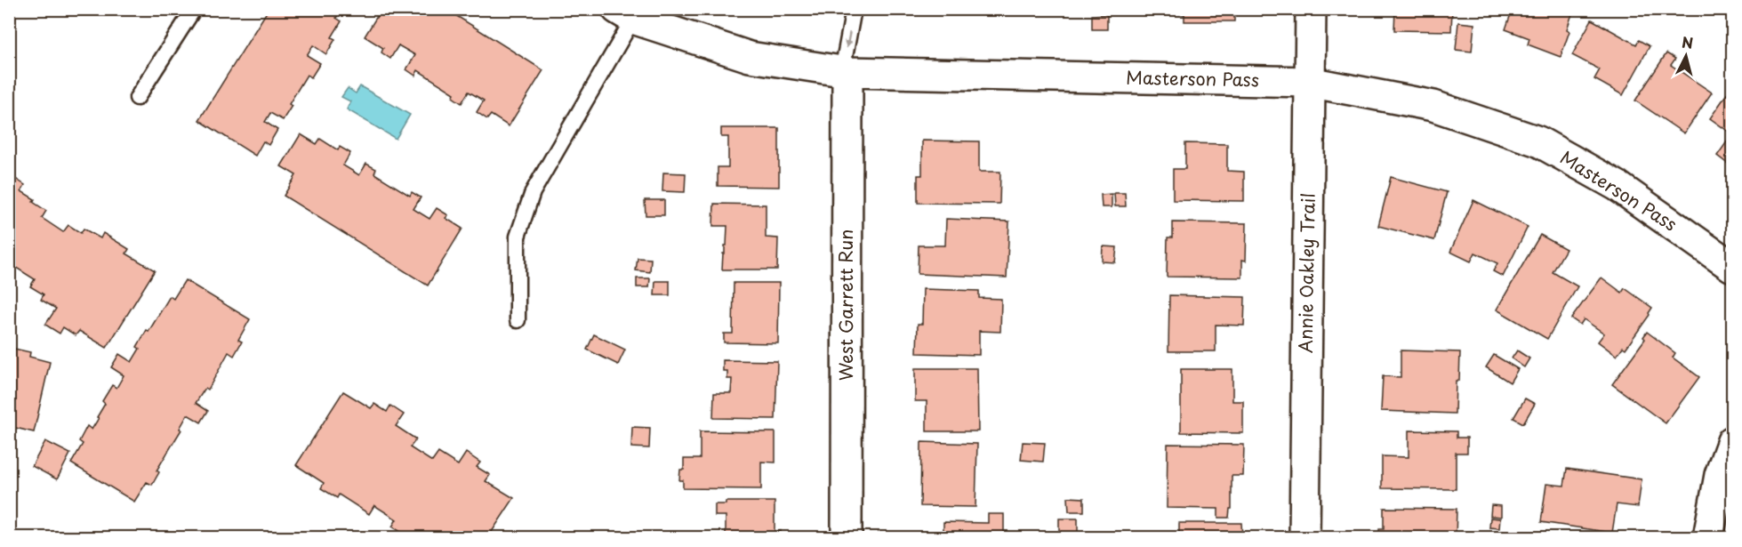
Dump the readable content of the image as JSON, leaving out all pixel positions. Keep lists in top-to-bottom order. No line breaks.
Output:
{"streets":{"street":["Masterson Pass","Annie Oakley Trail","West Garrett Run"]},"crossings":[["Masterson Pass","Annie Oakley Trail"],["Masterson Pass","West Garrett Run"]],"north":"top"}
